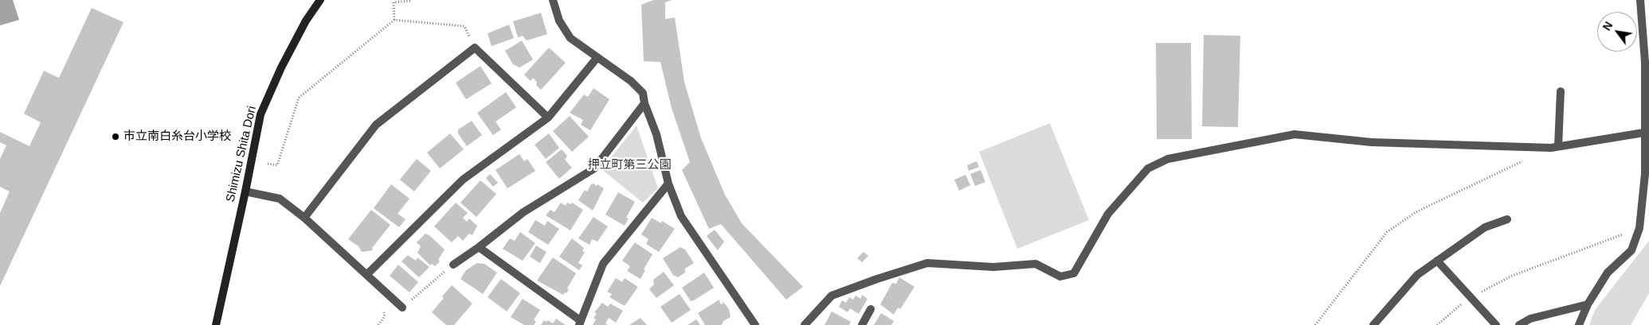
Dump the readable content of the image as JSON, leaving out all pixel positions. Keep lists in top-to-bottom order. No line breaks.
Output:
{"streets":{"street":["Shimizu Shita Dori"]},"parks":["押立町第三公園"],"places":["市立南白糸台小学校"],"north":"top left"}
